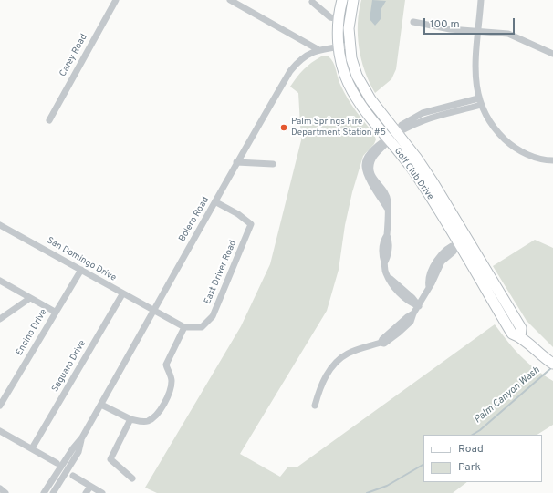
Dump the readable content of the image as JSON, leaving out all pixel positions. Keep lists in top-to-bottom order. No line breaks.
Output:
{"streets":{"street":["Carey Road","Golf Club Drive","Bolero Road","San Domingo Drive","East Driver Road","Encino Drive","Saguaro Drive"]},"crossings":[["Golf Club Drive","Bolero Road"],["Bolero Road","San Domingo Drive"],["Bolero Road","East Driver Road"],["San Domingo Drive","East Driver Road"],["San Domingo Drive","Encino Drive"],["San Domingo Drive","Saguaro Drive"]],"water":["Palm Canyon Wash"],"places":["Palm Springs Fire Department Station #5"],"legend":["Road","Park"],"scale_bar":"100 m"}
